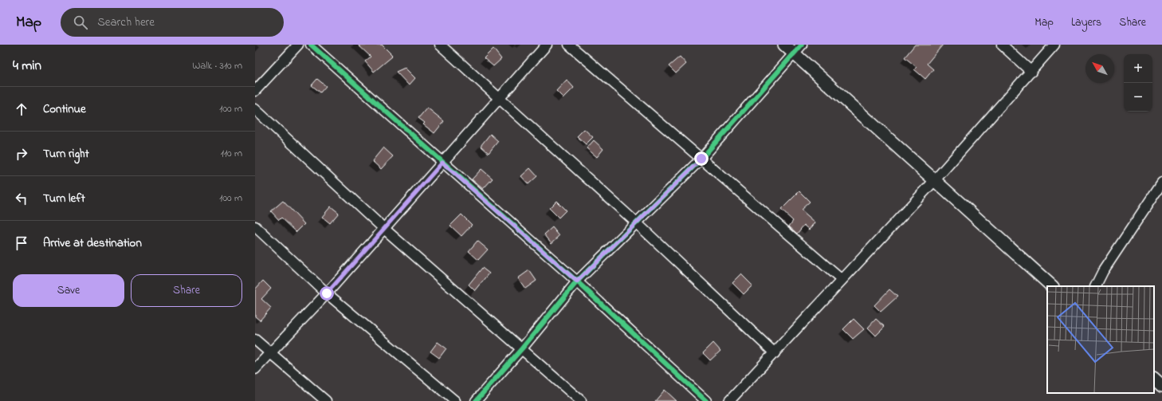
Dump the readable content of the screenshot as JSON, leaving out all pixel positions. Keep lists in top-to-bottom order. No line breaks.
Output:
{"north":"top left","page":{"header":"Map","search":"Search here","nav":["Map","Layers","Share"],"heading":["4 min","Walk · 310 m"],"map_buttons":["+","−"],"list":[["Continue","100 m"],["Turn right","110 m"],["Turn left","100 m"],"Arrive at destination"],"buttons":["Save","Share"]}}
